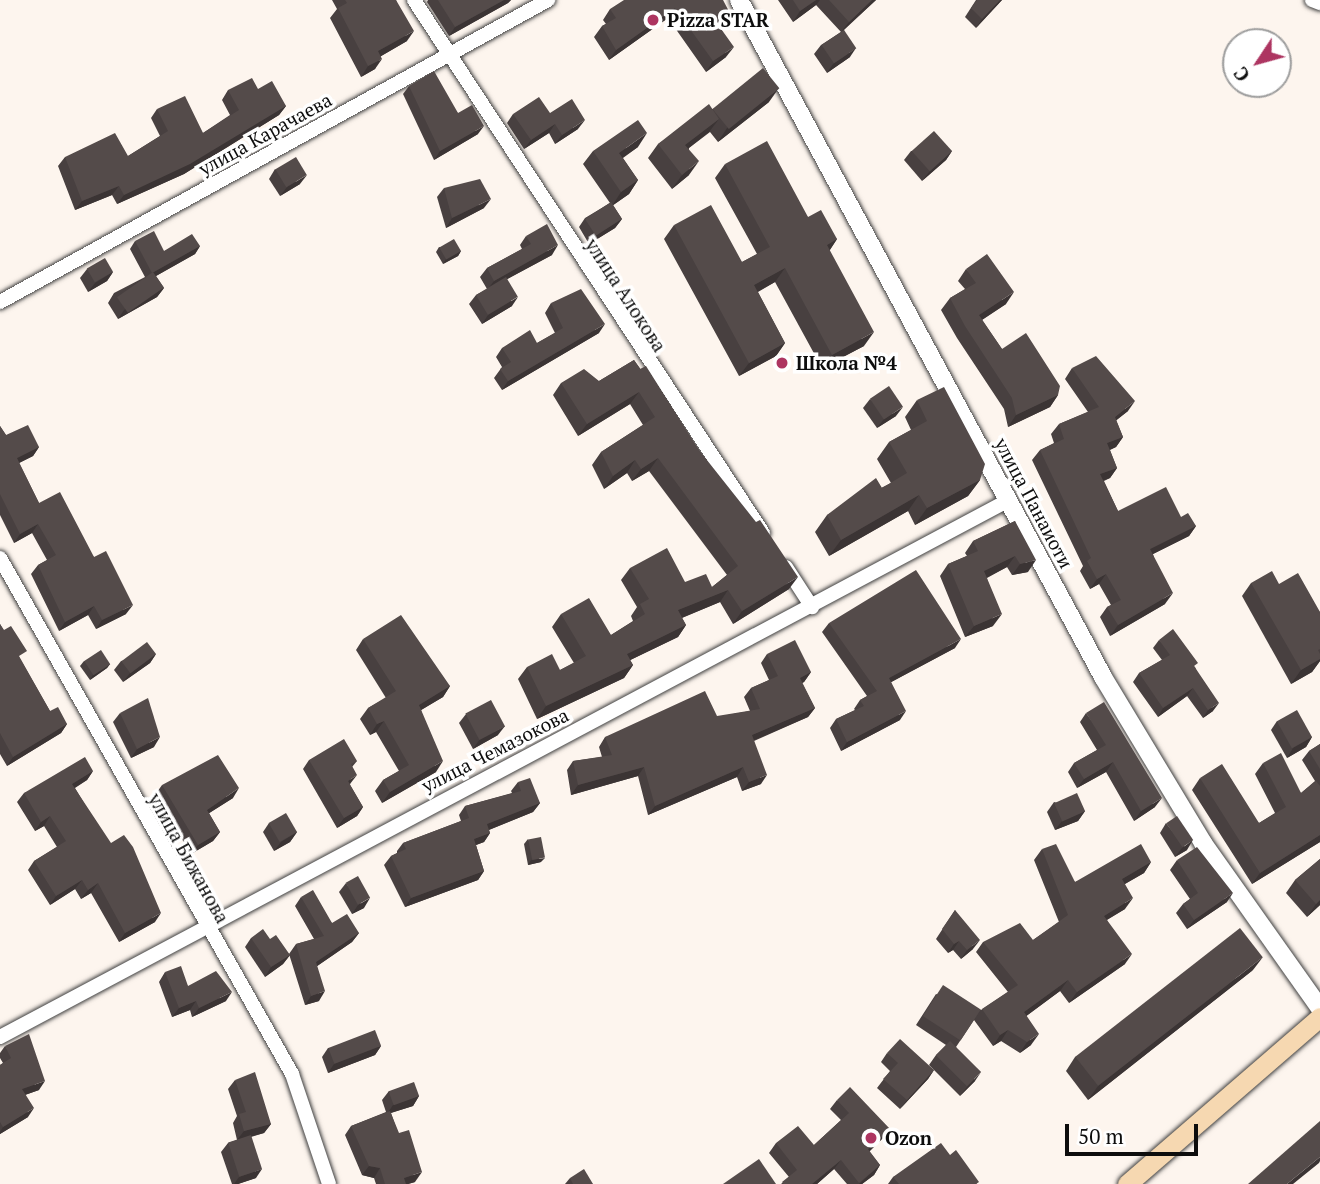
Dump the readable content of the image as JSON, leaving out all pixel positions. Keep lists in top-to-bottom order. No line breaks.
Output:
{"streets":{"street":["улица Карачаева","улица Алокова","улица Панаиоти","улица Чемазокова","улица Бижанова"]},"crossings":[["улица Карачаева","улица Алокова"],["улица Алокова","улица Чемазокова"],["улица Панаиоти","улица Чемазокова"],["улица Чемазокова","улица Бижанова"]],"places":["Pizza STAR","Школа №4","Ozon"],"scale_bar":"50 m","north":"bottom left"}
